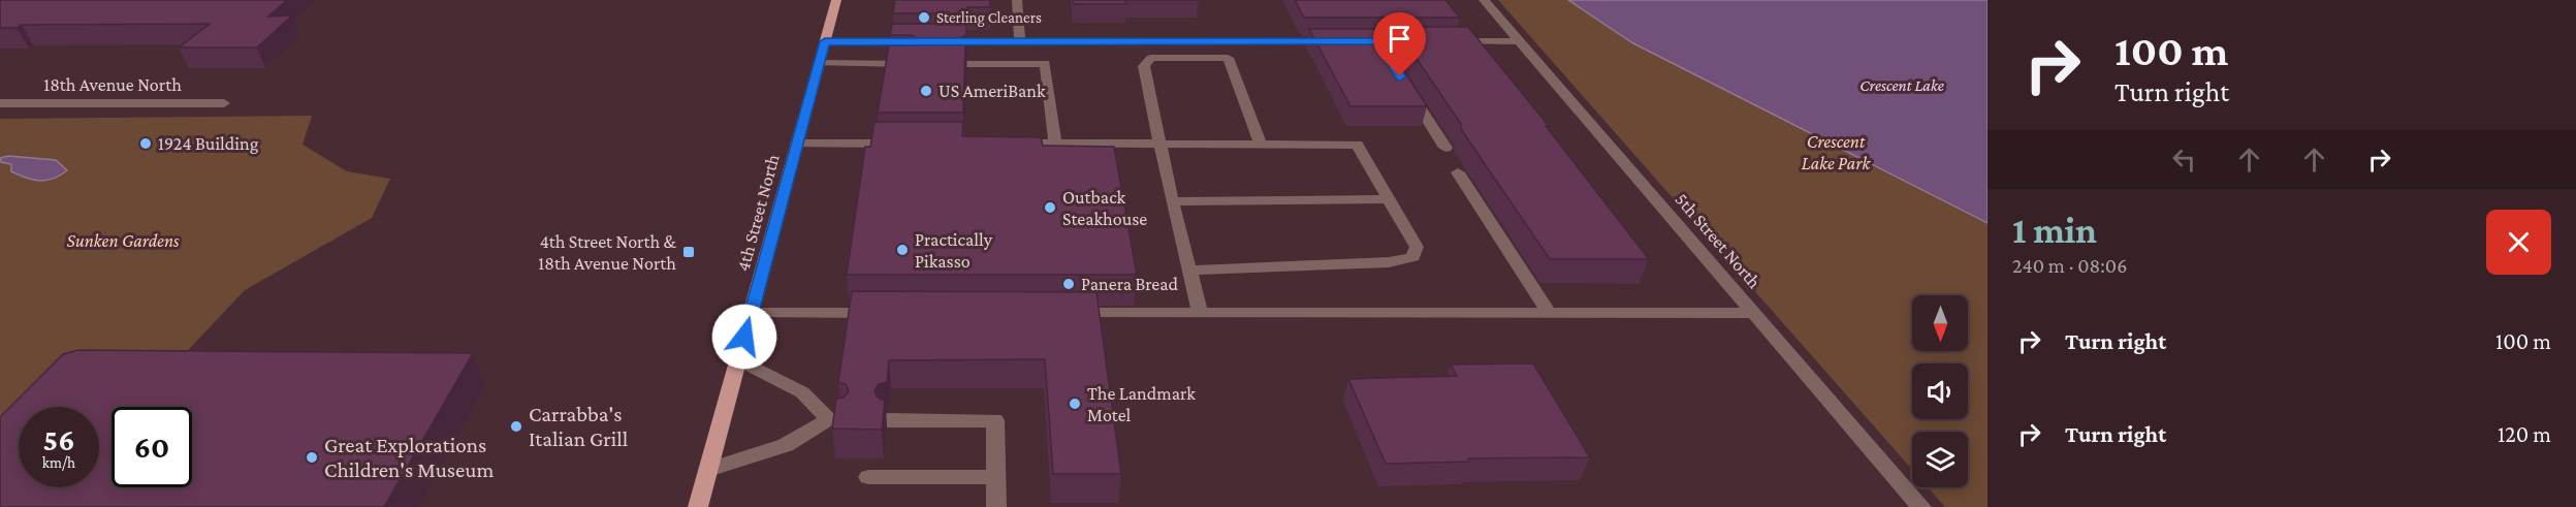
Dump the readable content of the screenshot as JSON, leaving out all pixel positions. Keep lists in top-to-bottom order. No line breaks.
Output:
{"streets":{"main road":["4th Street North"],"street":["18th Avenue North","5th Street North"]},"water":["Crescent Lake"],"parks":["Crescent Lake Park","Sunken Gardens"],"places":{"other":["Sterling Cleaners","US AmeriBank","1924 Building","Outback Steakhouse","Practically Pikasso","Panera Bread","The Landmark Motel","Carrabba's Italian Grill","Great Explorations Children's Museum"],"transit":["4th Street North & 18th Avenue North"]},"north":"bottom","page":{"turn":["100 m","Turn right"],"heading":["1 min","240 m · 08:06"],"list":[{"name":"Turn right","value":"100 m"},{"name":"Turn right","value":"120 m"}],"speed":"56 km/h","limit":"60"}}
